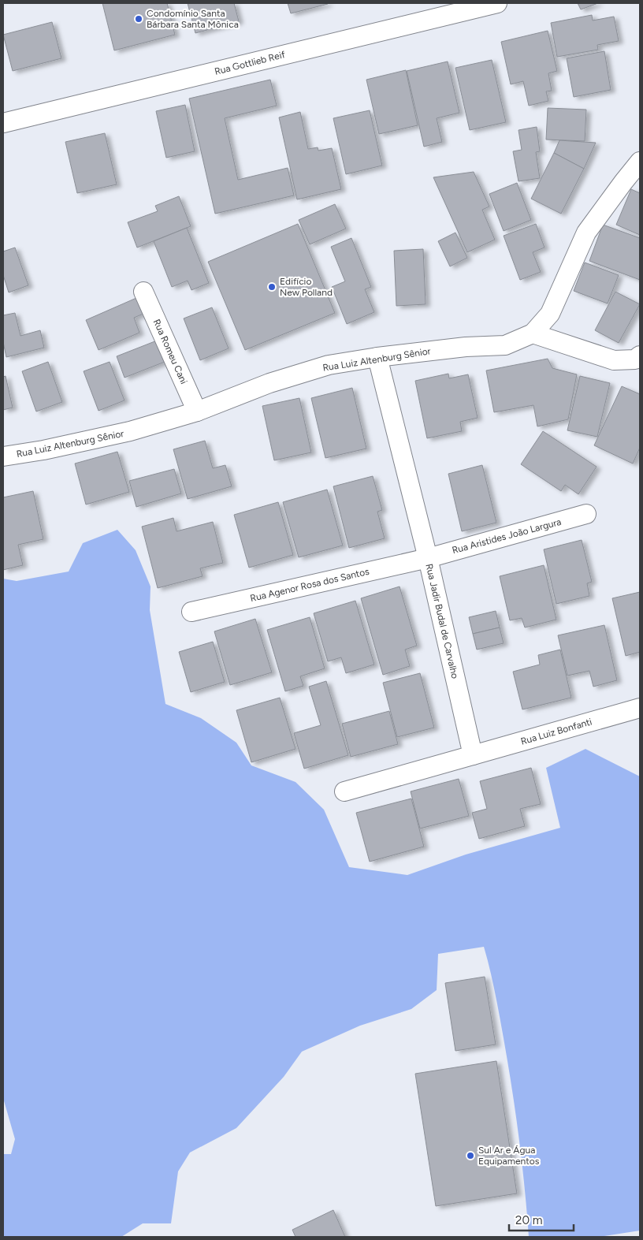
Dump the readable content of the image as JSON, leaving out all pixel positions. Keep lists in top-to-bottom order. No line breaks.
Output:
{"streets":{"street":["Rua Gottlieb Reif","Rua Romeu Cani","Rua Luiz Altenburg Sênior","Rua Aristides João Largura","Rua Agenor Rosa dos Santos","Rua Jadir Budal de Carvalho","Rua Luiz Bonfanti"]},"crossings":[["Rua Romeu Cani","Rua Luiz Altenburg Sênior"],["Rua Luiz Altenburg Sênior","Rua Jadir Budal de Carvalho"],["Rua Aristides João Largura","Rua Agenor Rosa dos Santos"],["Rua Aristides João Largura","Rua Jadir Budal de Carvalho"],["Rua Agenor Rosa dos Santos","Rua Jadir Budal de Carvalho"],["Rua Jadir Budal de Carvalho","Rua Luiz Bonfanti"]],"places":["Condomínio Santa Bárbara Santa Mônica","Edifício New Polland","Sul Ar e Água Equipamentos"],"scale_bar":"20 m"}
